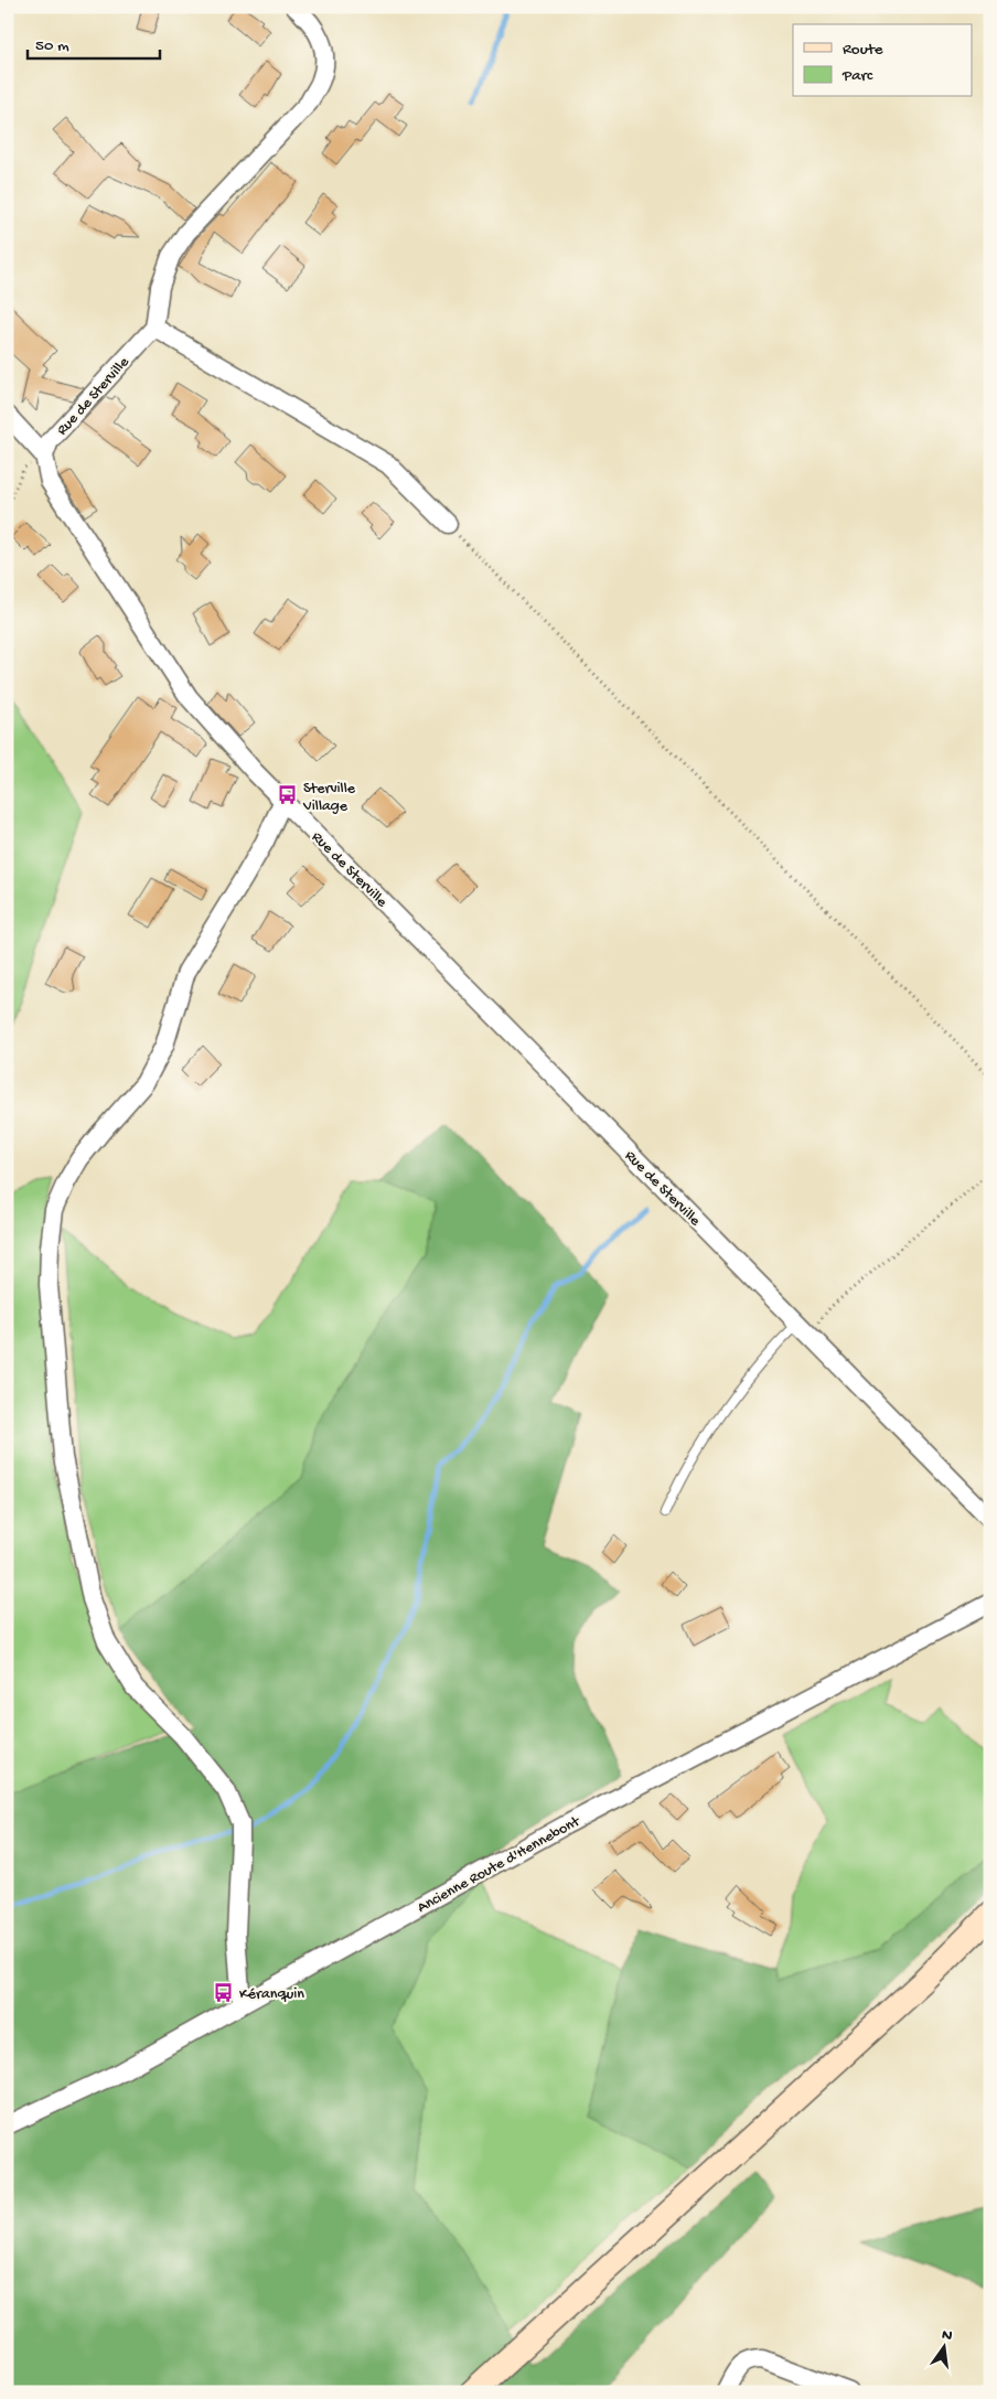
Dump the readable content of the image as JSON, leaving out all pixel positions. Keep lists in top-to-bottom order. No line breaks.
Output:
{"streets":{"street":["Rue de Sterville","Ancienne Route d'Hennebont"]},"places":{"bus stop":["Sterville Village","Kéranquin"]},"legend":["Route","Parc"],"scale_bar":"50 m","north":"top"}
